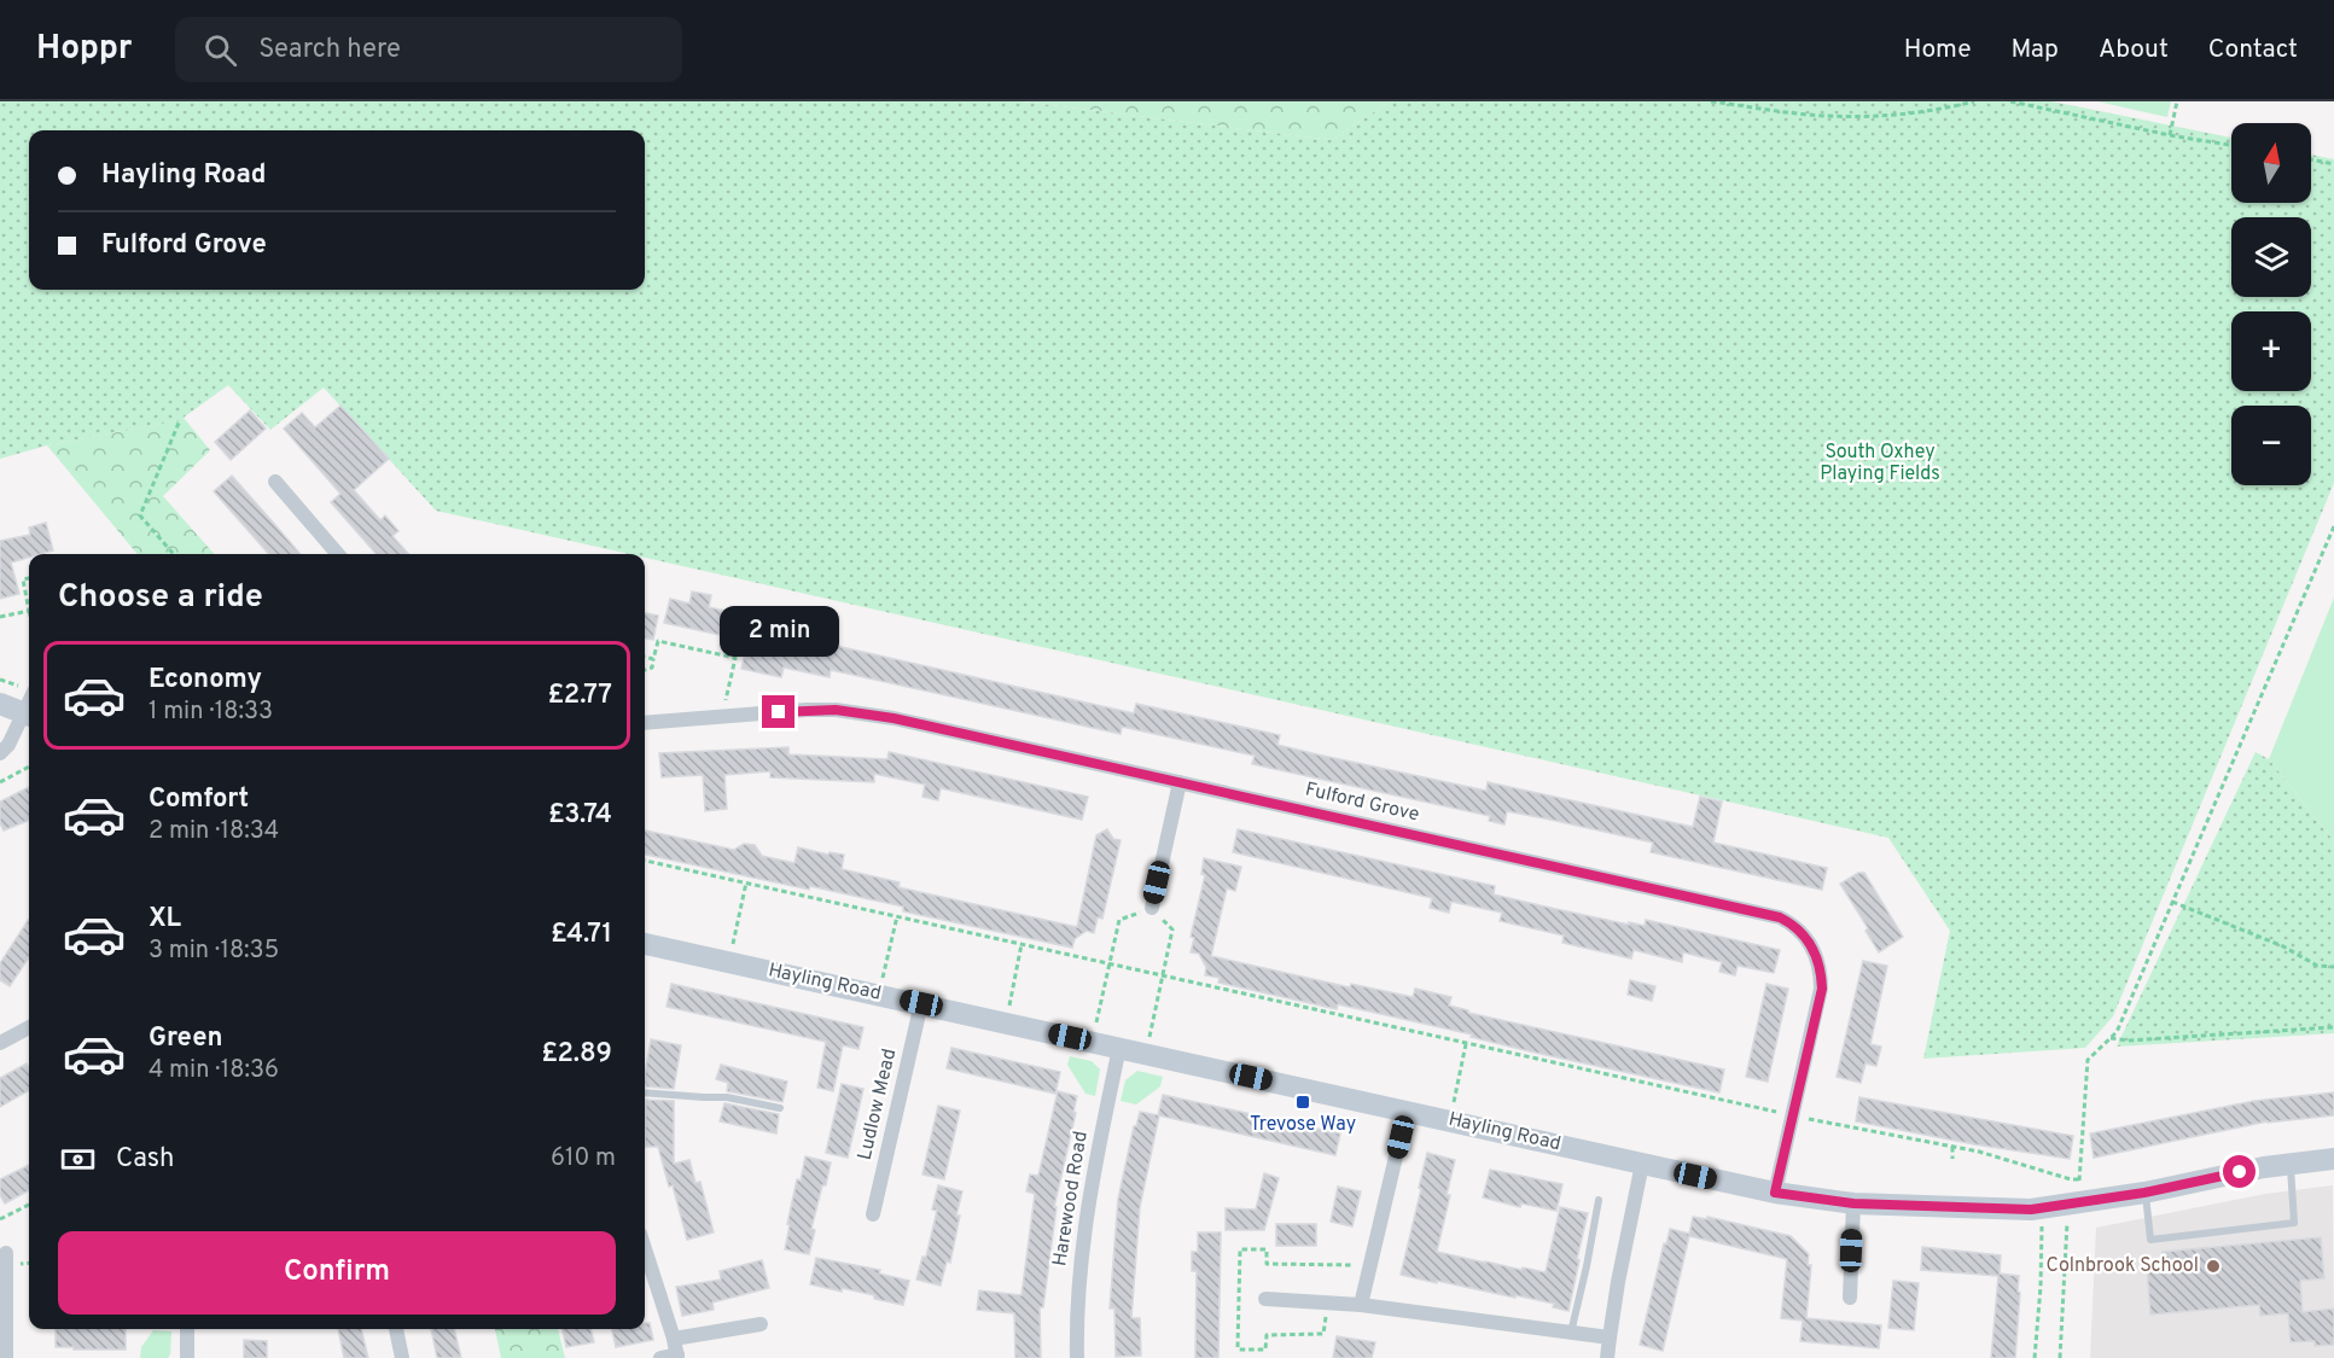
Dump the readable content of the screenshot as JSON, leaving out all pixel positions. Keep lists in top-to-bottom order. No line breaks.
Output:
{"streets":{"street":["Fulford Grove","Hayling Road","Ludlow Mead","Harewood Road"]},"crossings":[["Fulford Grove","Hayling Road"],["Hayling Road","Ludlow Mead"],["Hayling Road","Harewood Road"]],"parks":["South Oxhey Playing Fields"],"places":{"transit":["Trevose Way"],"other":["Colnbrook School"]},"north":"top","page":{"header":"Hoppr","search":"Search here","nav":["Home","Map","About","Contact"],"map_buttons":["+","−"],"banner":["Hayling Road","Fulford Grove"],"heading":"Choose a ride","bubble":"2 min","list":[{"name":"Economy","note":"1 min · 18:33","value":"£2.77"},{"name":"Comfort","note":"2 min · 18:34","value":"£3.74"},{"name":"XL","note":"3 min · 18:35","value":"£4.71"},{"name":"Green","note":"4 min · 18:36","value":"£2.89"}],"pay":["Cash","610 m"],"buttons":"Confirm"}}
